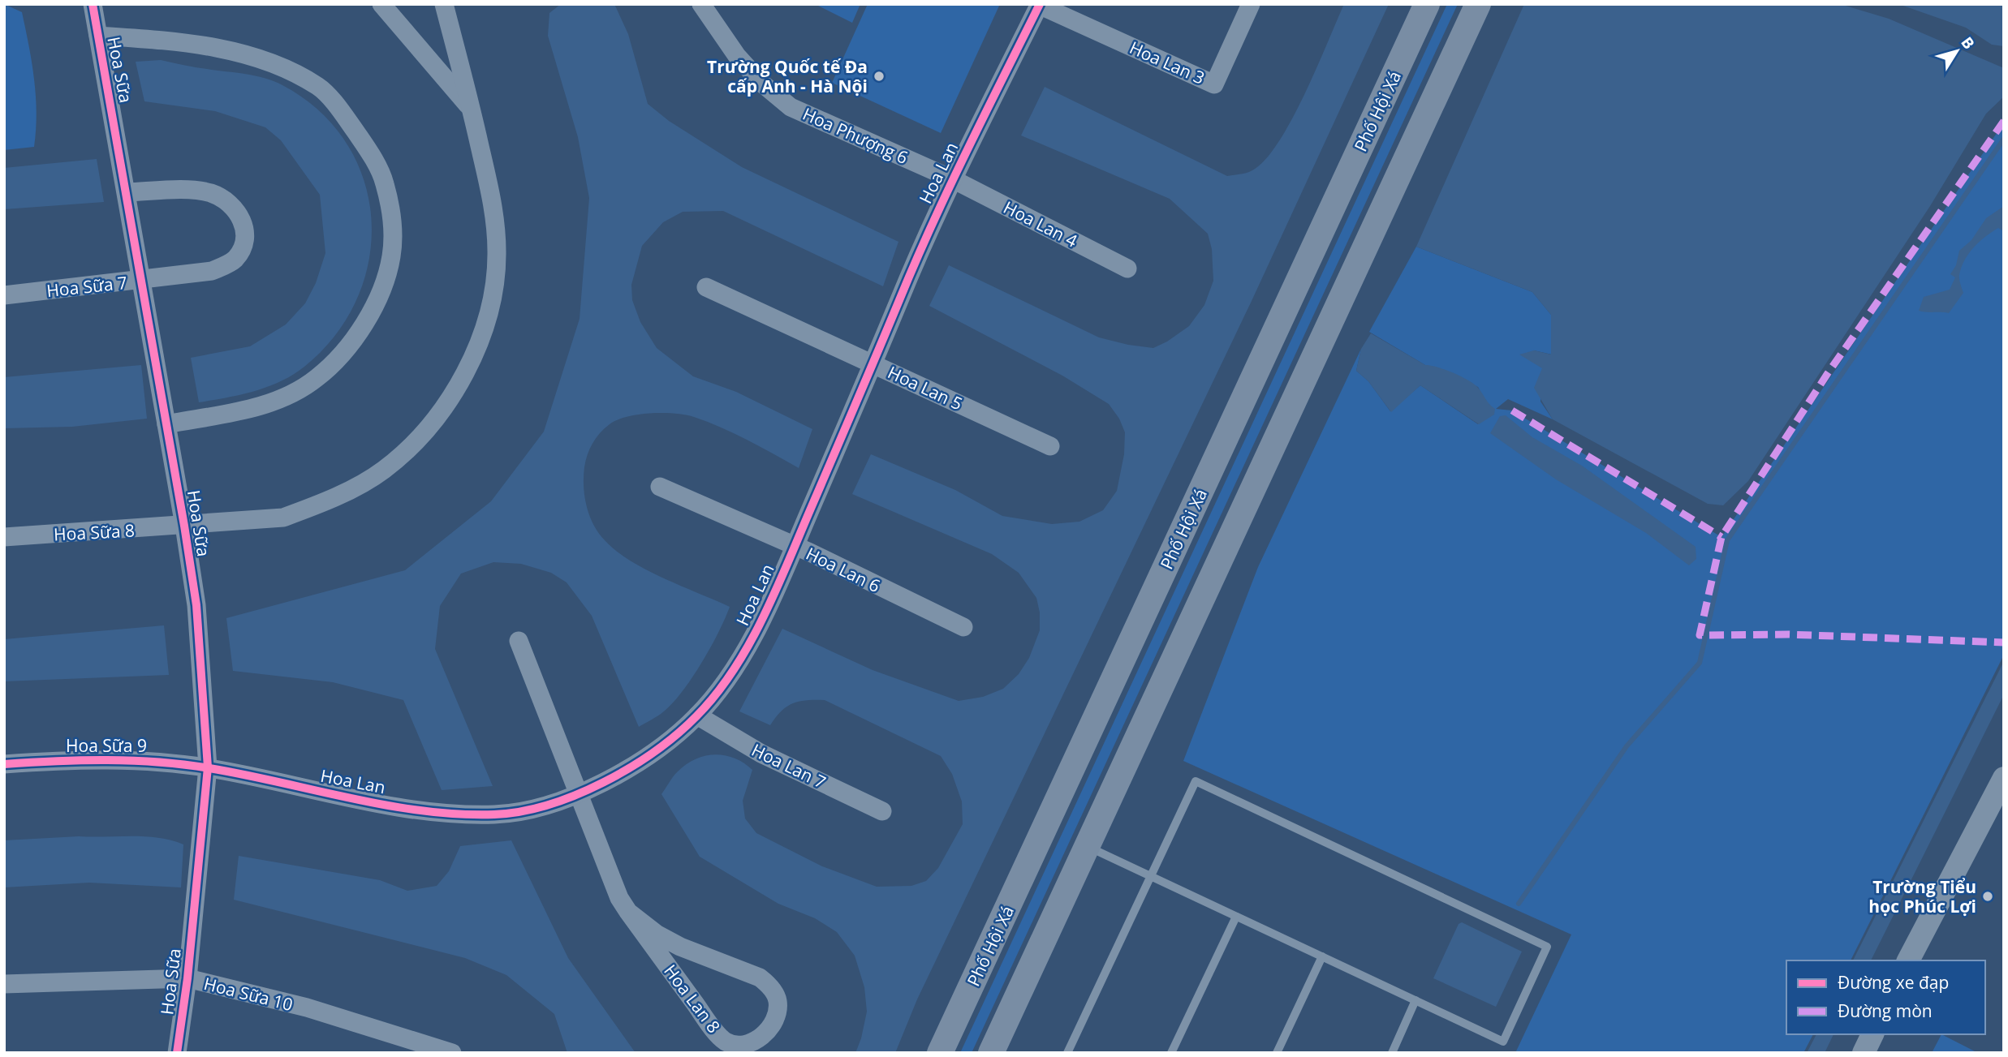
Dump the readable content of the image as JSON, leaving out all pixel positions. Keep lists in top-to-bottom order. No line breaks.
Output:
{"streets":{"main road":["Phố Hội Xá"],"street":["Hoa Lan 3","Hoa Sữa","Hoa Phượng 6","Hoa Lan","Hoa Lan 4","Hoa Sữa 7","Hoa Lan 5","Hoa Sữa 8","Hoa Lan 6","Hoa Sữa 9","Hoa Lan 7","Hoa Sữa 10","Hoa Lan 8"]},"crossings":[["Hoa Lan 3","Hoa Lan"],["Hoa Sữa","Hoa Lan"],["Hoa Sữa","Hoa Sữa 7"],["Hoa Sữa","Hoa Sữa 8"],["Hoa Sữa","Hoa Sữa 9"],["Hoa Sữa","Hoa Sữa 10"],["Hoa Phượng 6","Hoa Lan"],["Hoa Phượng 6","Hoa Lan 4"],["Hoa Lan","Hoa Lan 4"],["Hoa Lan","Hoa Lan 5"],["Hoa Lan","Hoa Lan 6"],["Hoa Lan","Hoa Sữa 9"],["Hoa Lan","Hoa Lan 7"],["Hoa Lan","Hoa Lan 8"]],"places":["Trường Quốc tế Đa cấp Anh - Hà Nội","Trường Tiểu học Phúc Lợi"],"legend":["Đường xe đạp","Đường mòn"],"north":"top right"}
